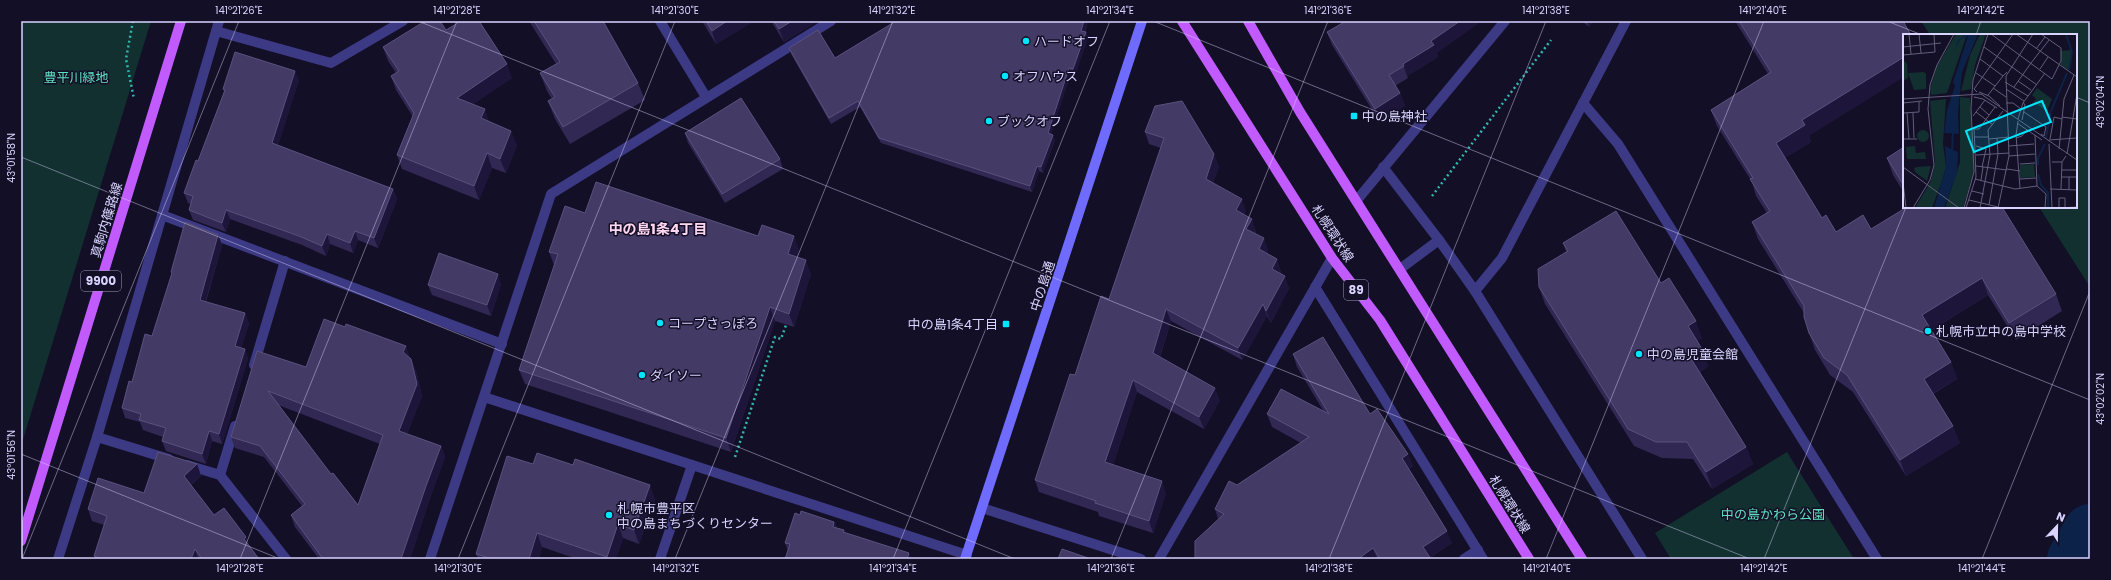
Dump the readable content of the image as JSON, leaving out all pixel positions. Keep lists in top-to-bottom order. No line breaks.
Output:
{"streets":{"main road":["真駒内篠路線","札幌環状線","9900","89"],"street":["中の島通"]},"districts":["中の島1条4丁目"],"parks":["豊平川緑地","中の島かわら公園"],"places":{"other":["ハードオフ","オフハウス","ブックオフ","コープさっぽろ","札幌市立中の島中学校","中の島児童会館","ダイソー","札幌市豊平区 中の島まちづくりセンター"],"transit":["中の島神社","中の島1条4丁目"]},"north":"top","coordinates":["141°21'26\"E","141°21'28\"E","141°21'30\"E","141°21'32\"E","141°21'34\"E","141°21'36\"E","141°21'38\"E","141°21'40\"E","141°21'42\"E","43°02'04\"N","43°01'58\"N","43°02'02\"N","43°01'56\"N","141°21'44\"E"]}
